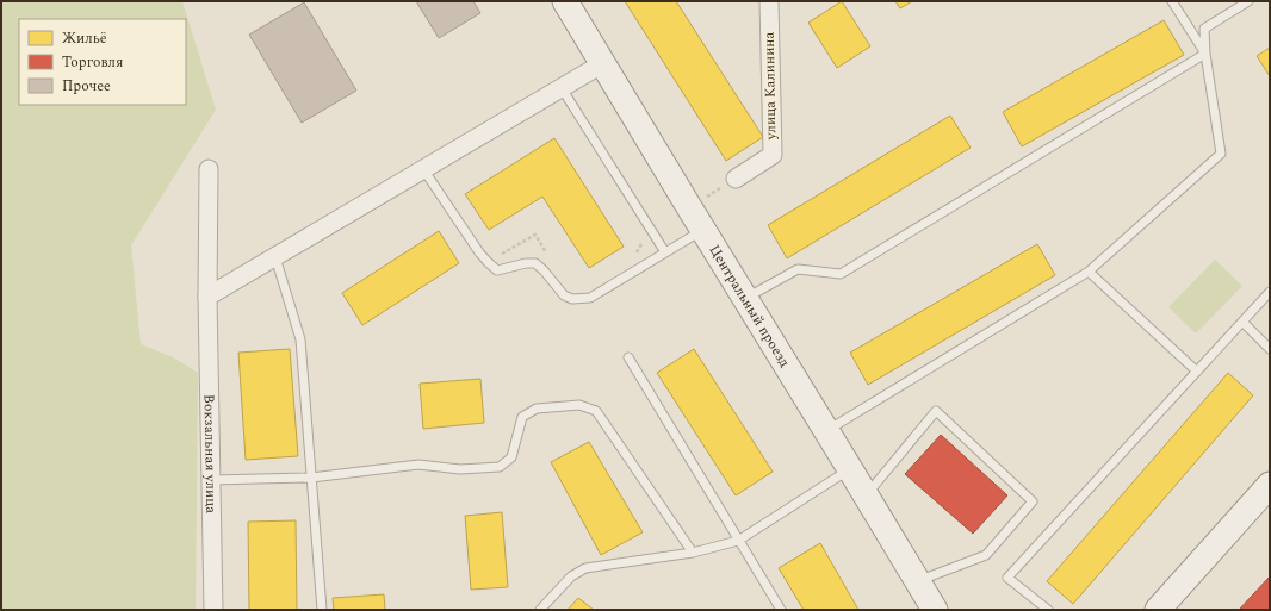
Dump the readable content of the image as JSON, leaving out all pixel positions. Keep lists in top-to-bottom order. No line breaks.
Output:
{"streets":{"main road":["Центральный проезд"],"street":["улица Калинина","Вокзальная улица"]},"legend":["Жильё","Торговля","Прочее"]}
